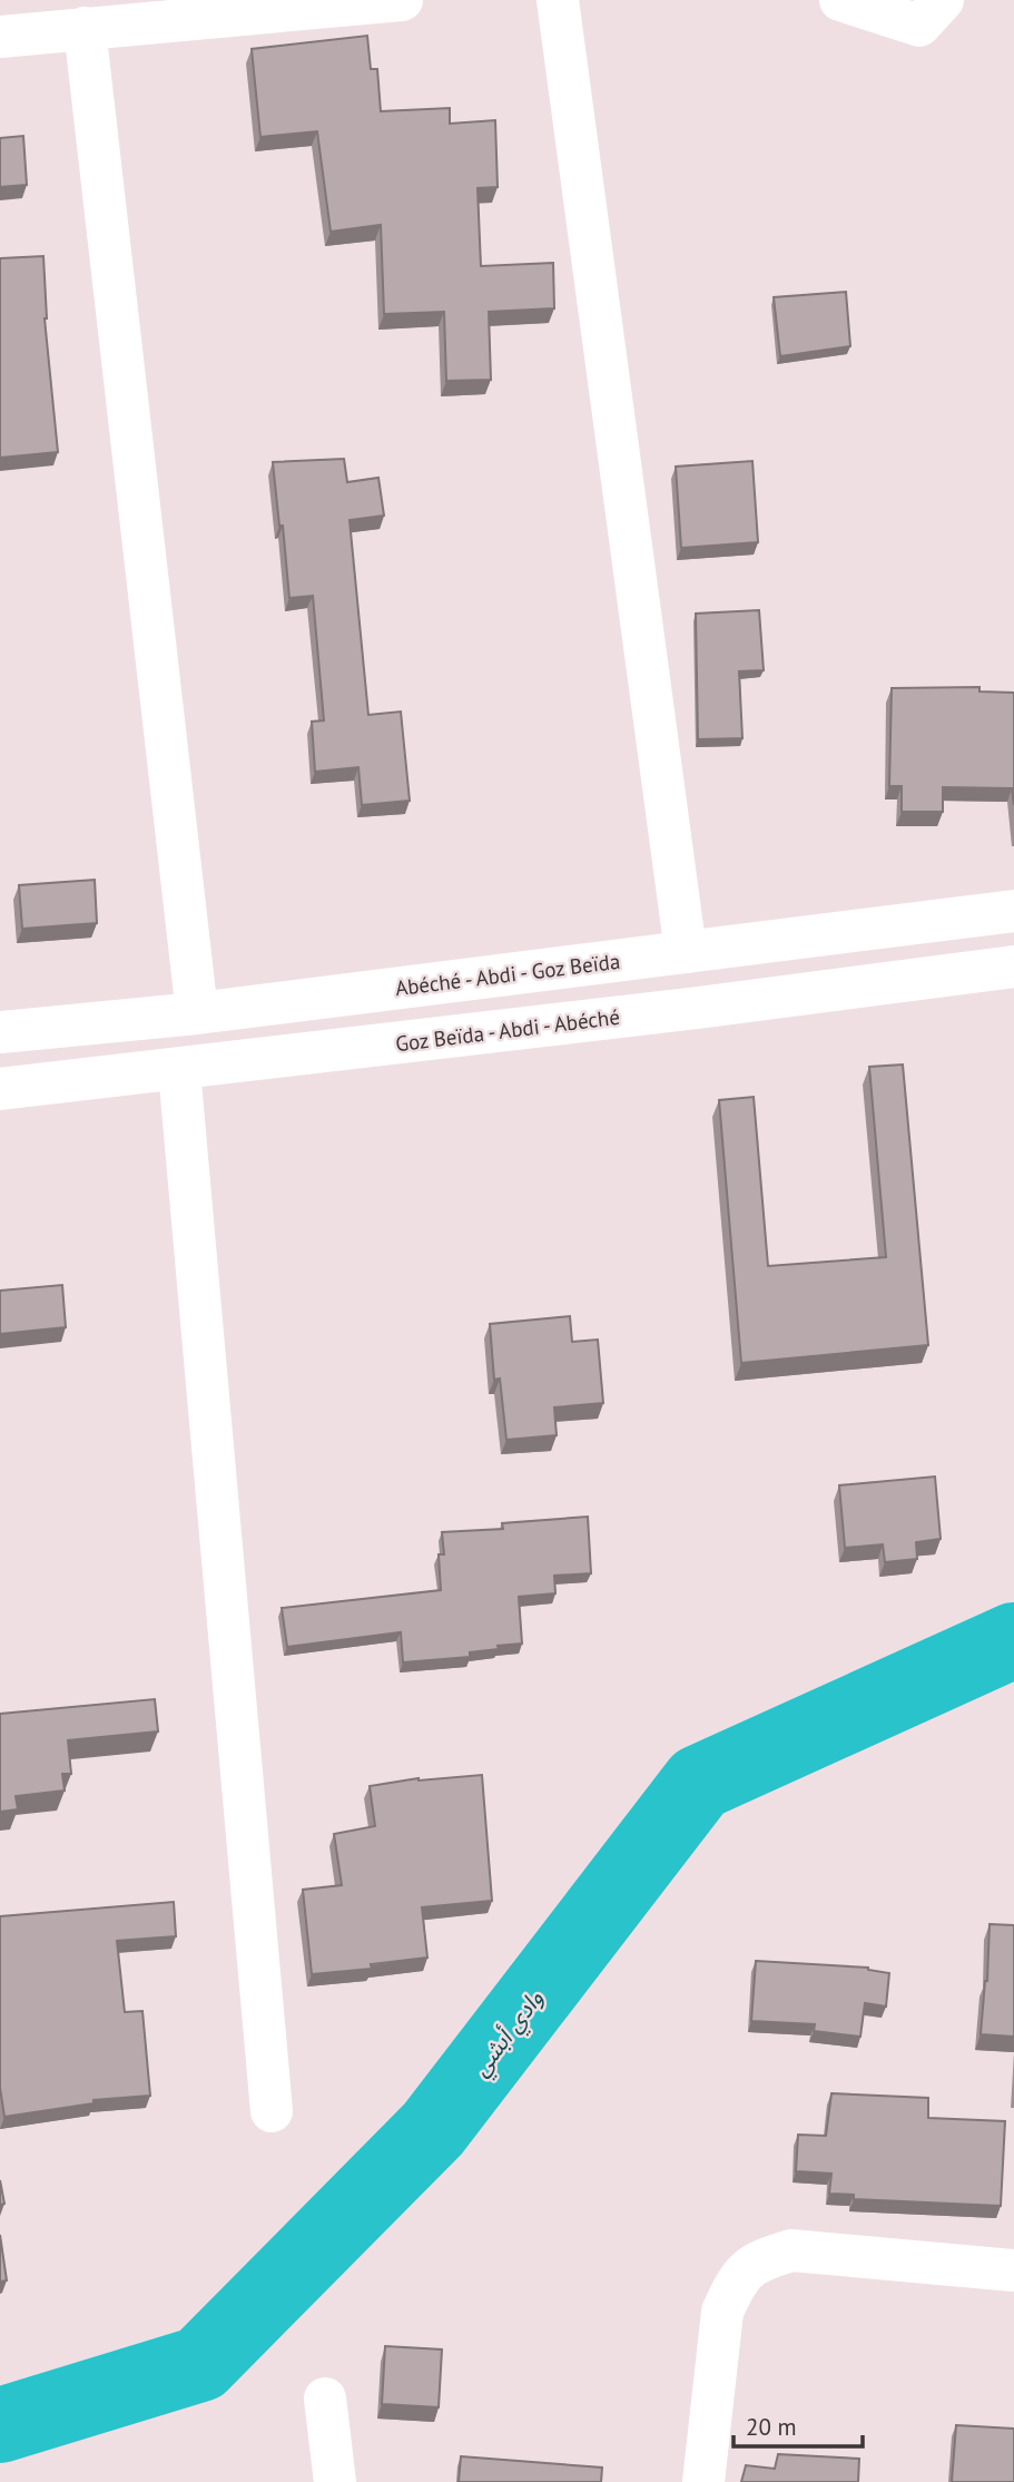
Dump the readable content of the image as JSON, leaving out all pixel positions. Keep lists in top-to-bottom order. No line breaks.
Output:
{"streets":{"street":["Abéché - Abdi - Goz Beïda","Goz Beïda - Abdi - Abéché"]},"water":["وادي أبشي"],"scale_bar":"20 m"}
